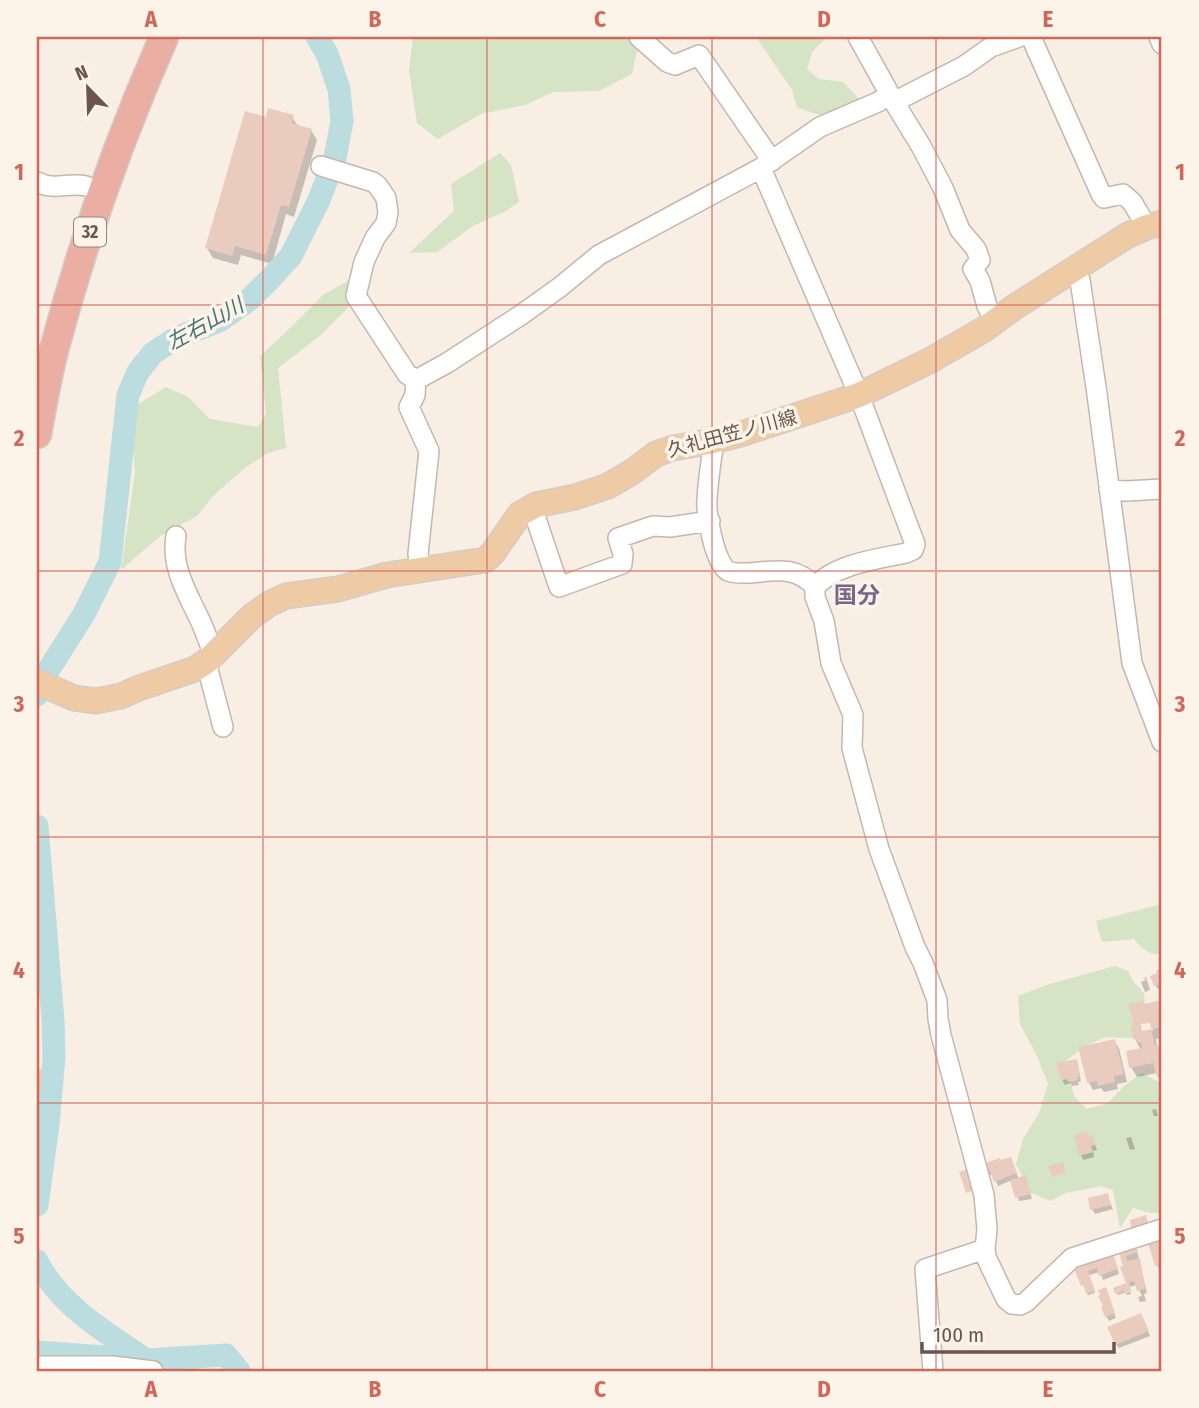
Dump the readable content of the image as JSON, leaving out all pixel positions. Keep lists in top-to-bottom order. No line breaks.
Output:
{"streets":{"highway":["32"],"main road":["久礼田笠ノ川線"]},"districts":["国分"],"water":["左右山川"],"scale_bar":"100 m","north":"top left","grid":{"columns":["A","B","C","D","E"],"rows":["1","2","3","4","5"]}}
